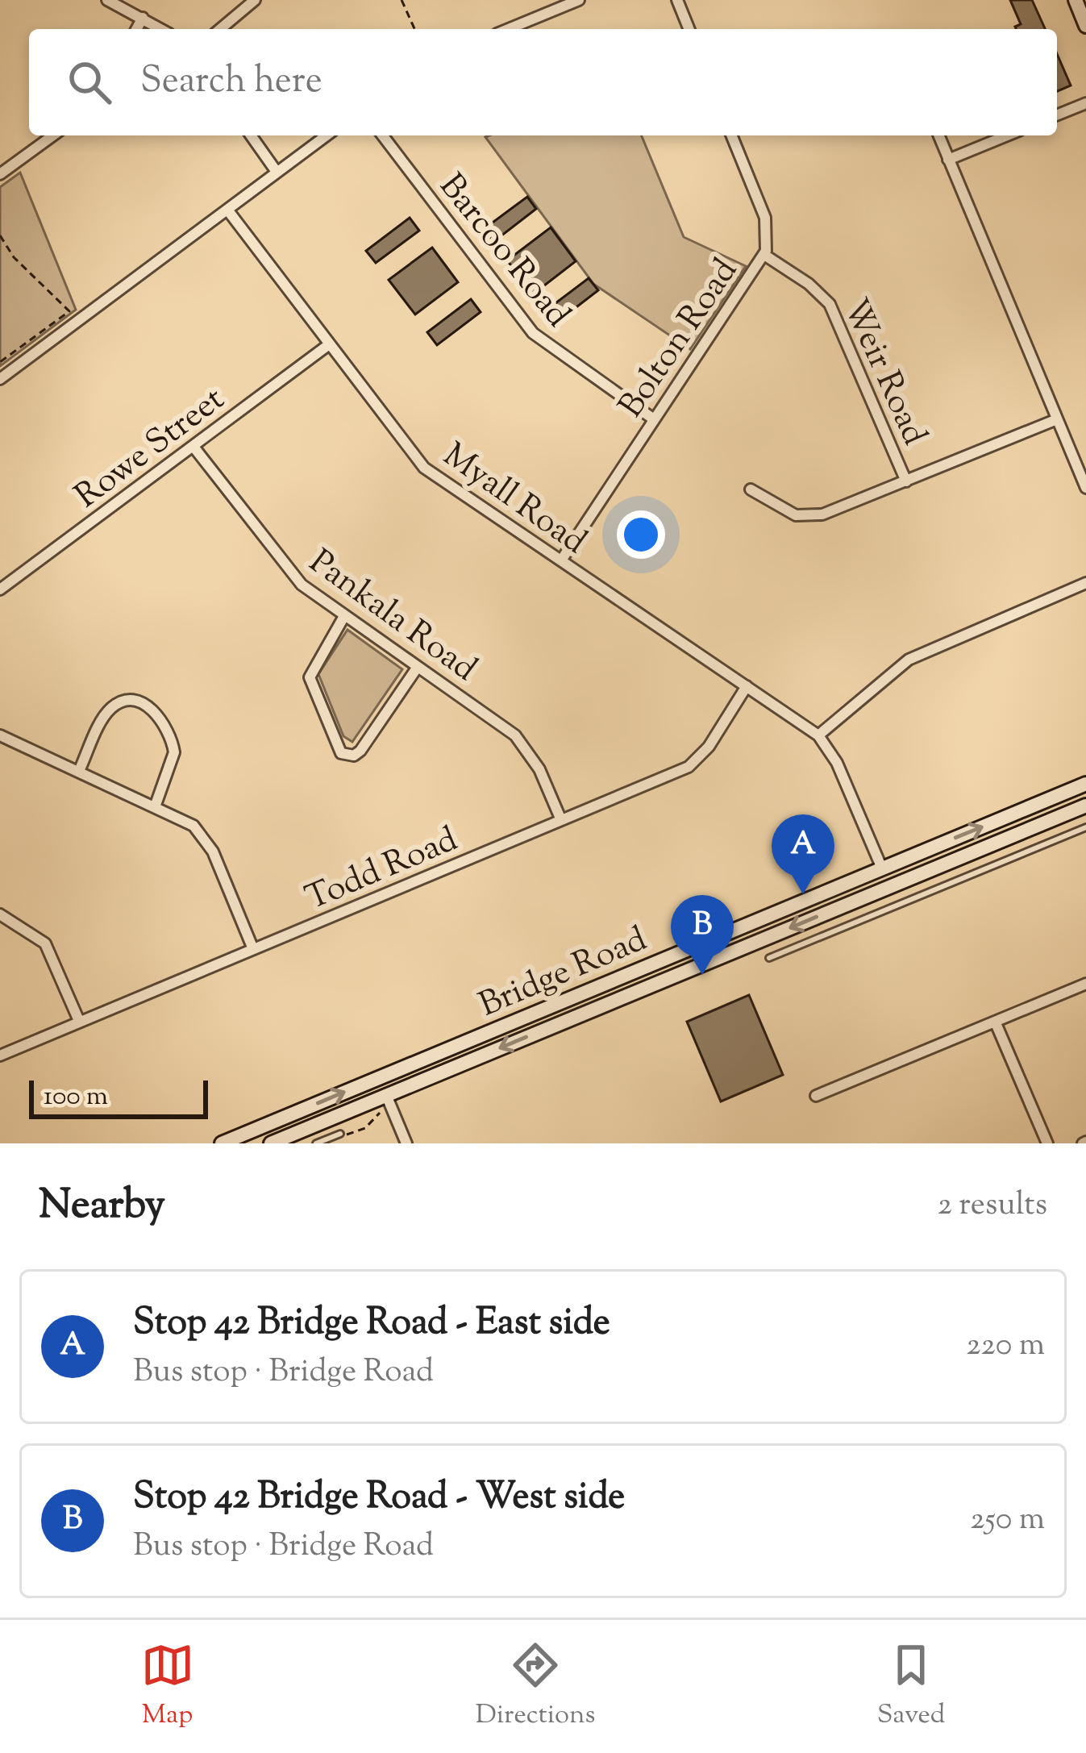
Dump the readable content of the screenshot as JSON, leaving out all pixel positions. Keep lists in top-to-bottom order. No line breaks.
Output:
{"streets":{"main road":["Bridge Road"],"street":["Barcoo Road","Bolton Road","Weir Road","Rowe Street","Myall Road","Pankala Road","Todd Road"]},"crossings":[["Barcoo Road","Bolton Road"],["Bolton Road","Weir Road"],["Bolton Road","Myall Road"],["Rowe Street","Myall Road"],["Rowe Street","Pankala Road"],["Myall Road","Todd Road"],["Myall Road","Bridge Road"],["Pankala Road","Todd Road"]],"scale_bar":"100 m","page":{"search":"Search here","pins":["A","B"],"scale":"100 m","heading":["Nearby","2 results"],"list":[{"mark":"A","name":"Stop 42 Bridge Road - East side","note":"Bus stop · Bridge Road","value":"220 m"},{"mark":"B","name":"Stop 42 Bridge Road - West side","note":"Bus stop · Bridge Road","value":"250 m"}],"nav":["Map","Directions","Saved"]}}
